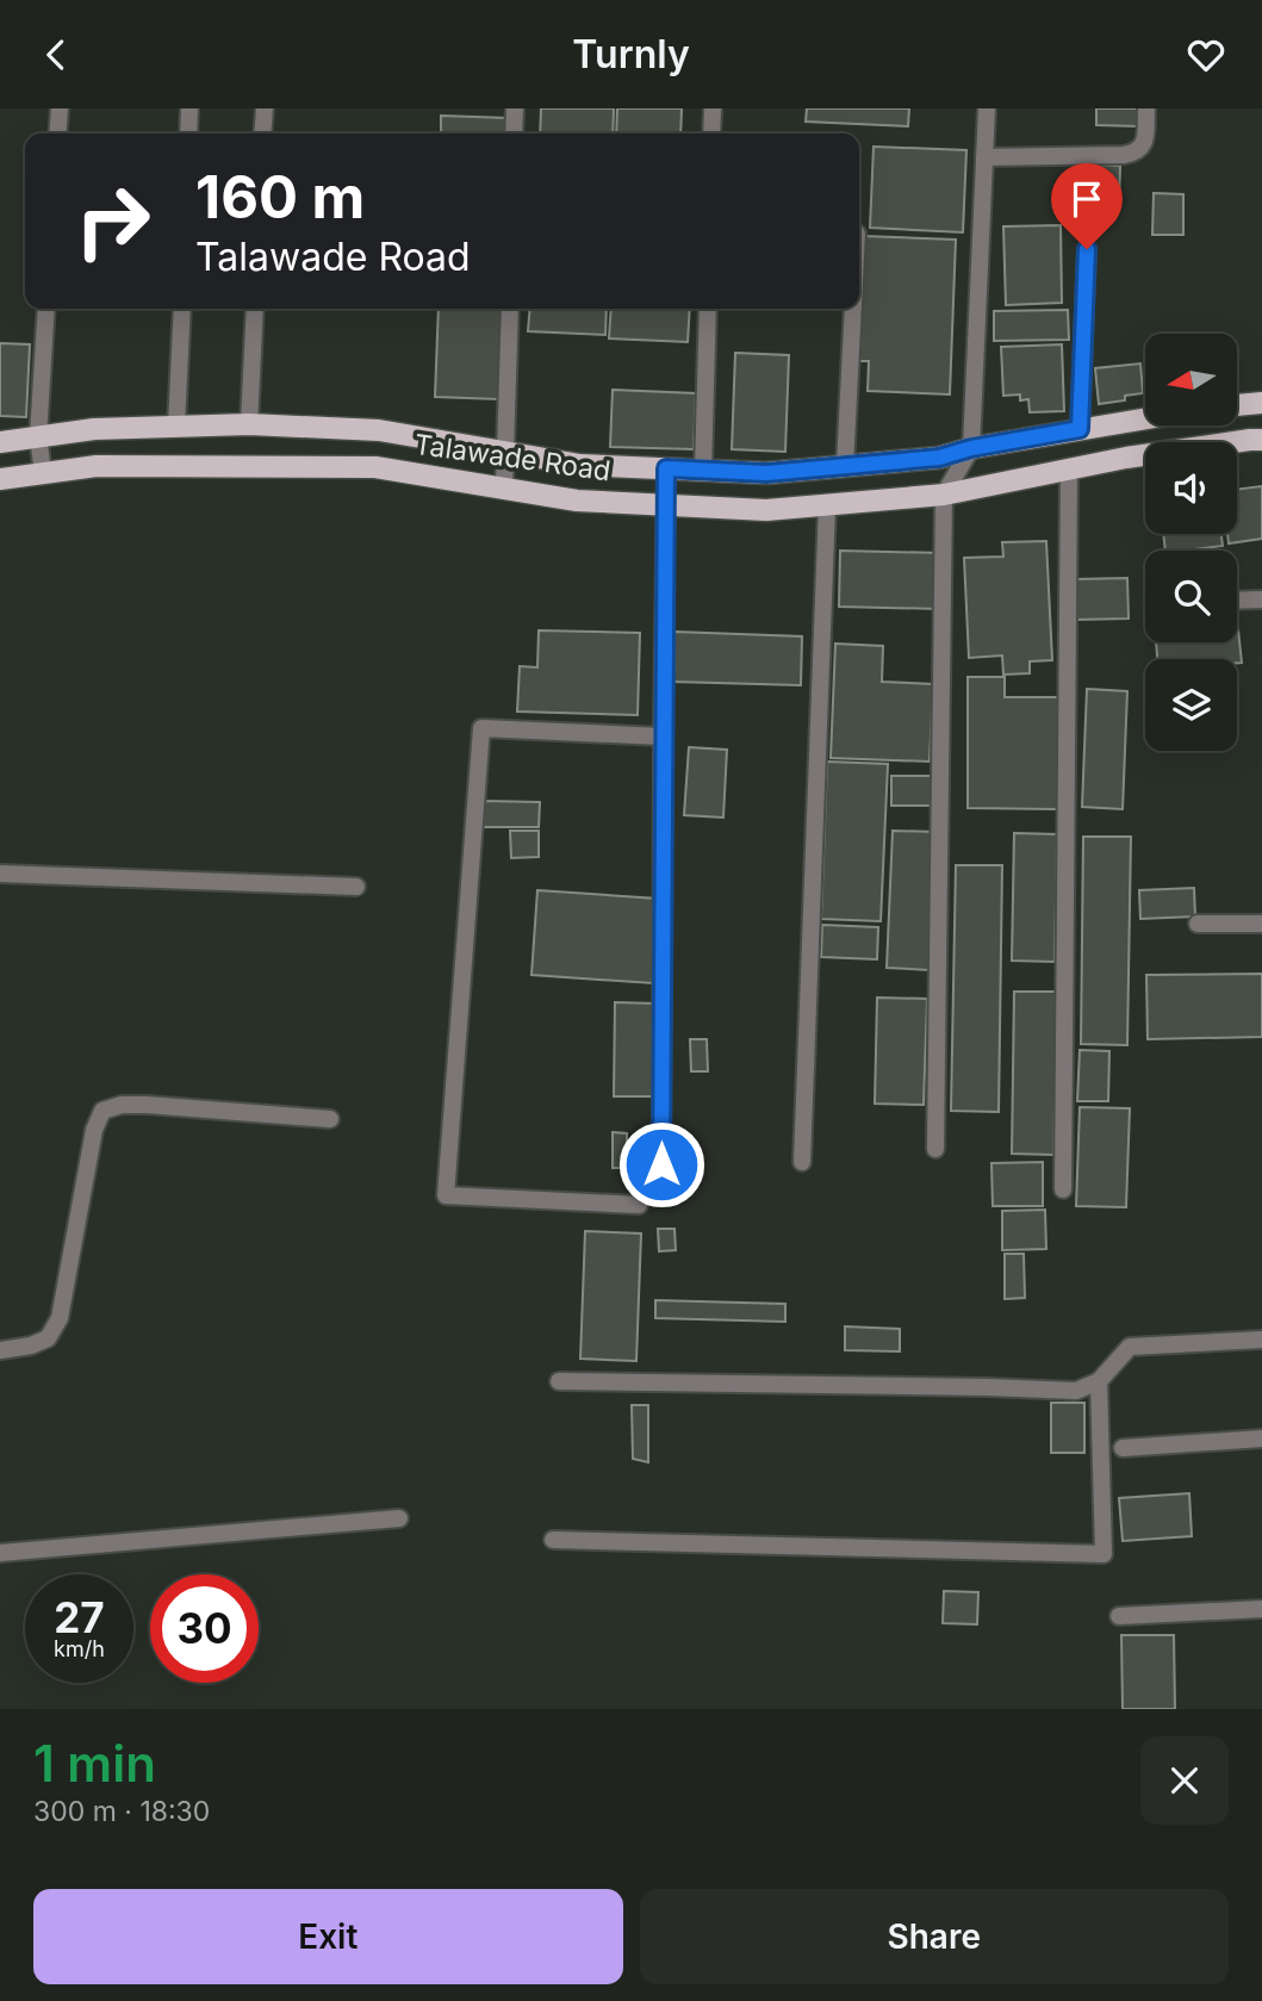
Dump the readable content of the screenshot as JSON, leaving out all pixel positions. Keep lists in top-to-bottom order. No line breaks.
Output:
{"streets":{"main road":["Talawade Road"]},"north":"left","page":{"header":"Turnly","turn":["160 m","Talawade Road"],"speed":"27 km/h","limit":"30","heading":["1 min","300 m · 18:30"],"buttons":["Exit","Share"]}}
